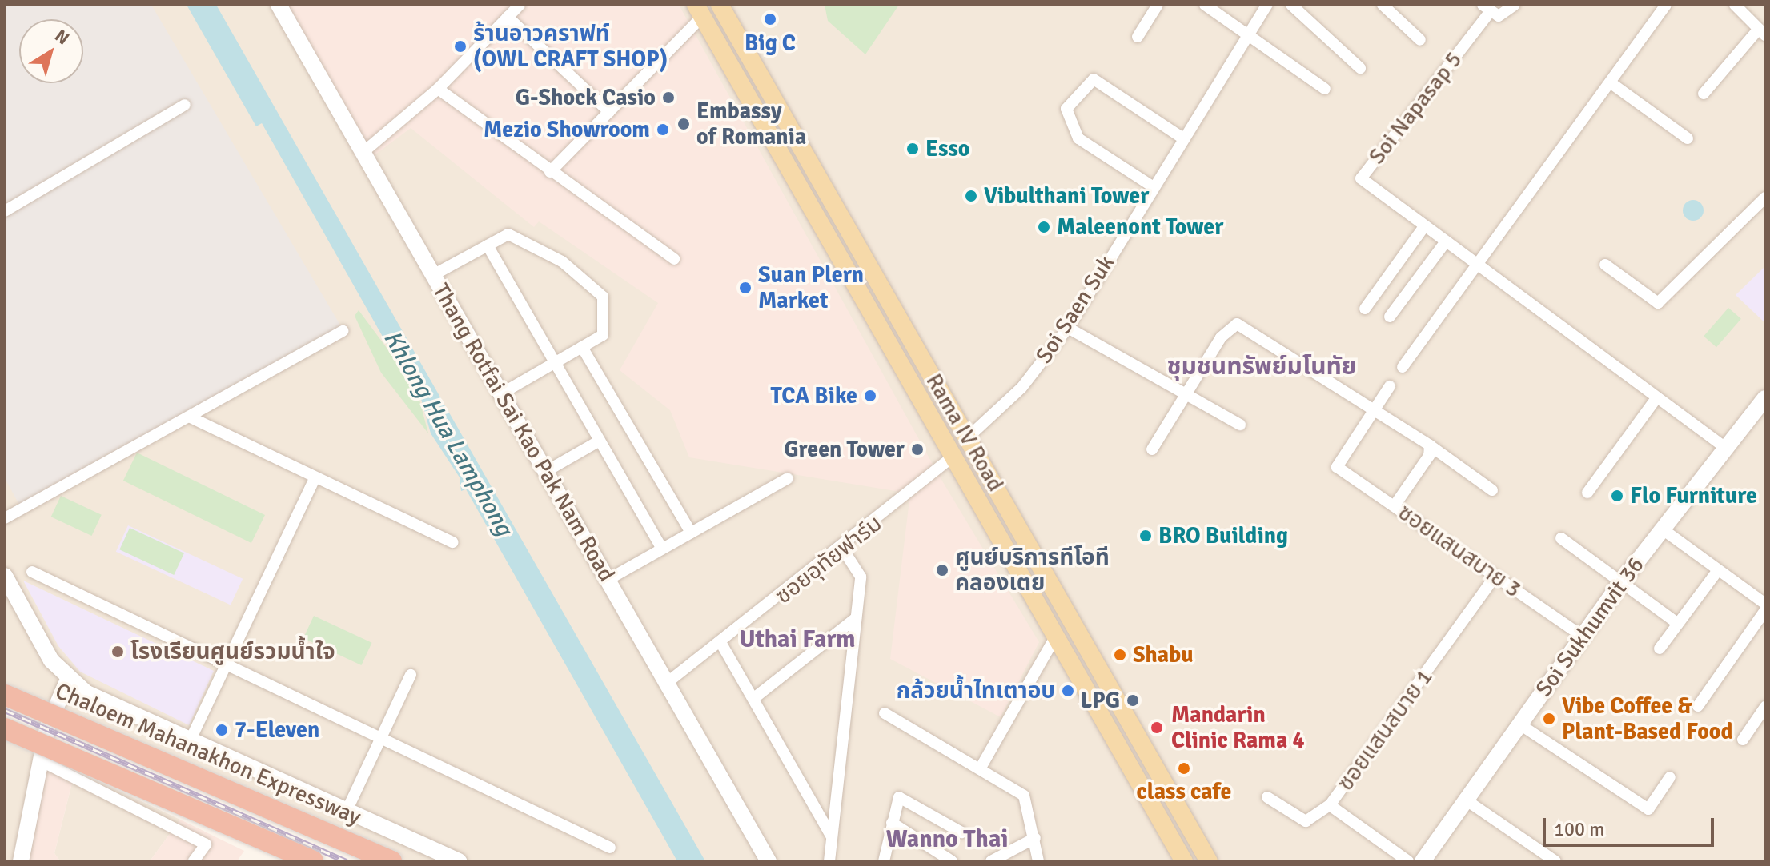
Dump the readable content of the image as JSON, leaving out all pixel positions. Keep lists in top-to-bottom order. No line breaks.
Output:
{"streets":{"highway":["Chaloem Mahanakhon Expressway"],"main road":["Rama IV Road"],"street":["Soi Napasap 5","Soi Saen Suk","Thang Rotfai Sai Kao Pak Nam Road","ซอยแสนสบาย 3","ซอยอุทัยฟาร์ม","Soi Sukhumvit 36","ซอยแสนสบาย 1"]},"crossings":[["Soi Napasap 5","Soi Sukhumvit 36"],["Soi Saen Suk","Rama IV Road"],["Thang Rotfai Sai Kao Pak Nam Road","ซอยอุทัยฟาร์ม"],["Rama IV Road","ซอยอุทัยฟาร์ม"],["ซอยแสนสบาย 3","Soi Sukhumvit 36"],["ซอยแสนสบาย 3","ซอยแสนสบาย 1"]],"districts":["ชุมชนทรัพย์มโนทัย","Uthai Farm","Wanno Thai"],"water":["Khlong Hua Lamphong"],"places":["Big C","ร้านอาวคราฟท์ (OWL CRAFT SHOP)","G-Shock Casio","Embassy of Romania","Mezio Showroom","Esso","Vibulthani Tower","Maleenont Tower","Suan Plern Market","TCA Bike","Green Tower","Flo Furniture","BRO Building","ศูนย์บริการทีโอที คลองเตย","โรงเรียนศูนย์รวมน้ำใจ","Shabu","กล้วยน้ำไทเตาอบ","LPG","Vibe Coffee & Plant-Based Food","Mandarin Clinic Rama 4","7-Eleven","class cafe"],"scale_bar":"100 m","north":"top right"}
